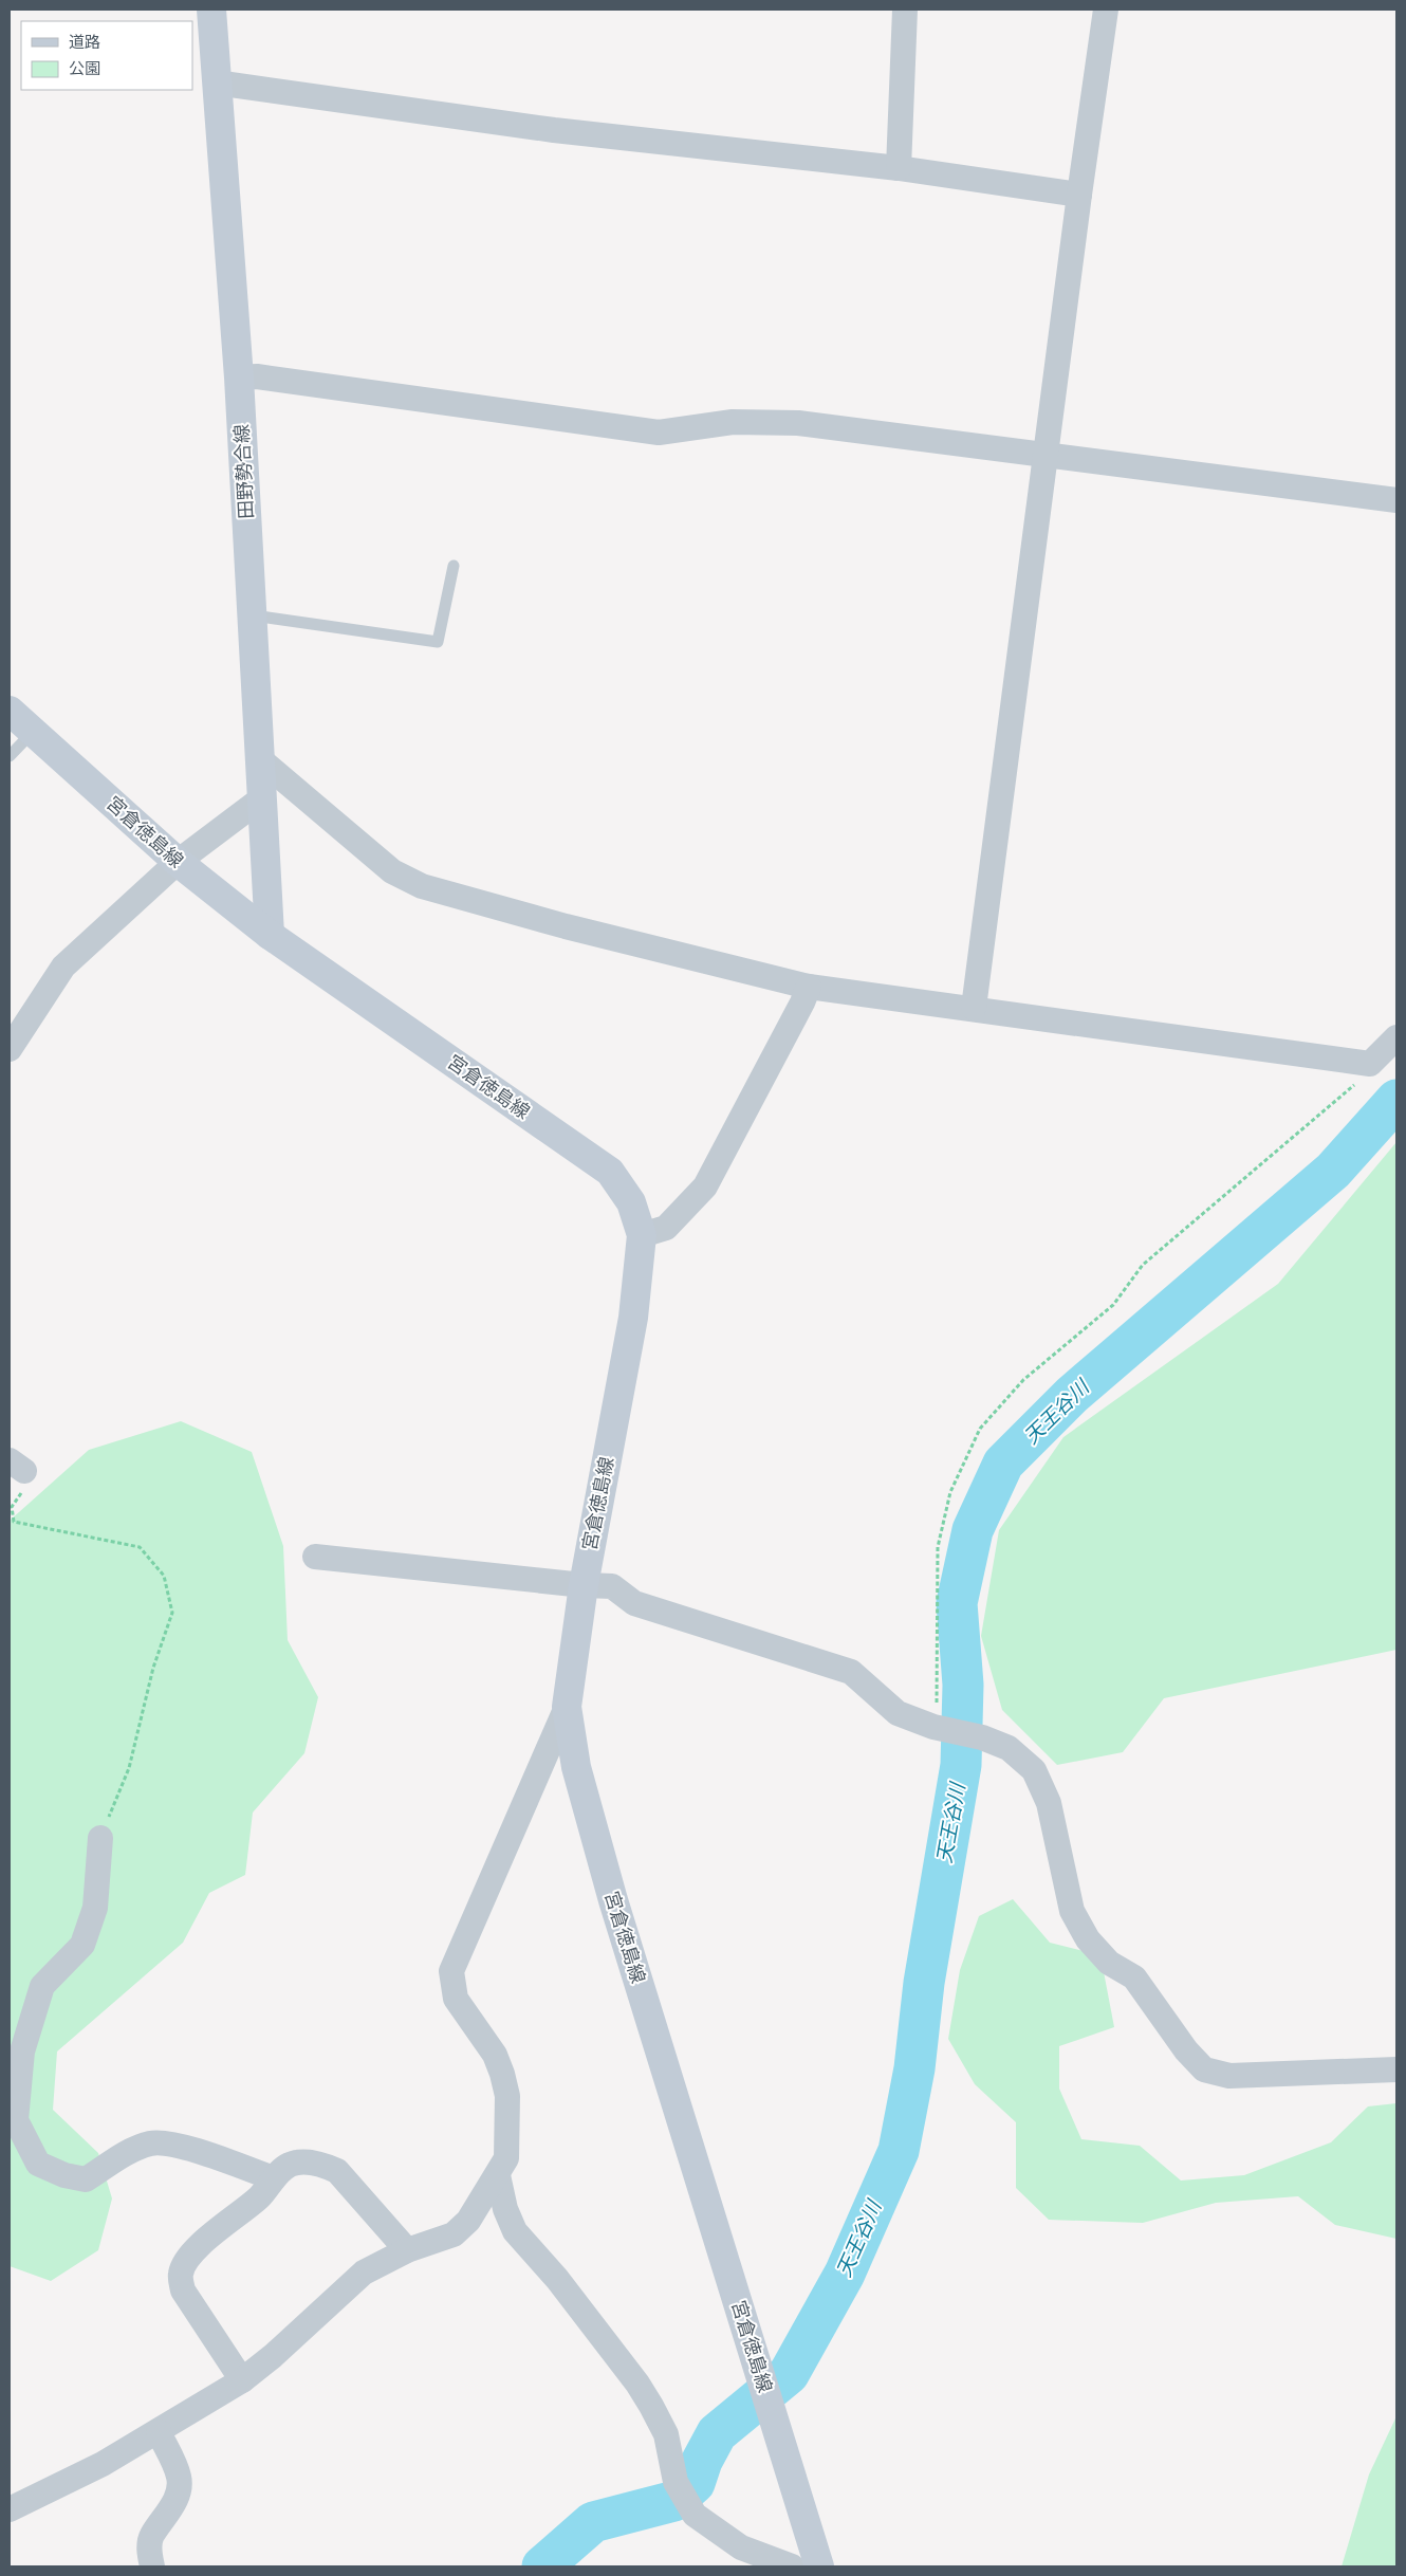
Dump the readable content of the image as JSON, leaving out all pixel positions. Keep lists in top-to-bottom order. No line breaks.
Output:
{"streets":{"main road":["田野勢合線","宮倉徳島線"]},"crossings":[["田野勢合線","宮倉徳島線"]],"water":["天王谷川"],"legend":["道路","公園"]}
